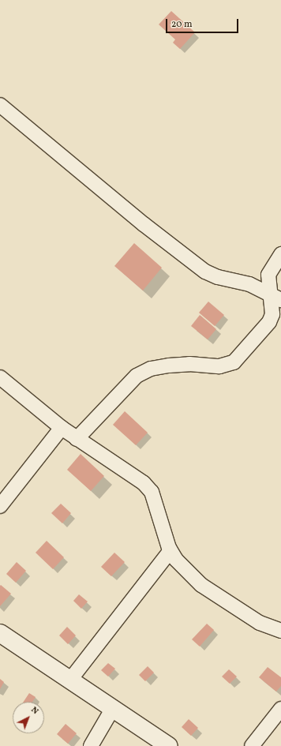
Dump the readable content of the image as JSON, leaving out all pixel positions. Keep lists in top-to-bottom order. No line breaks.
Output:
{"scale_bar":"20 m","north":"top right"}
